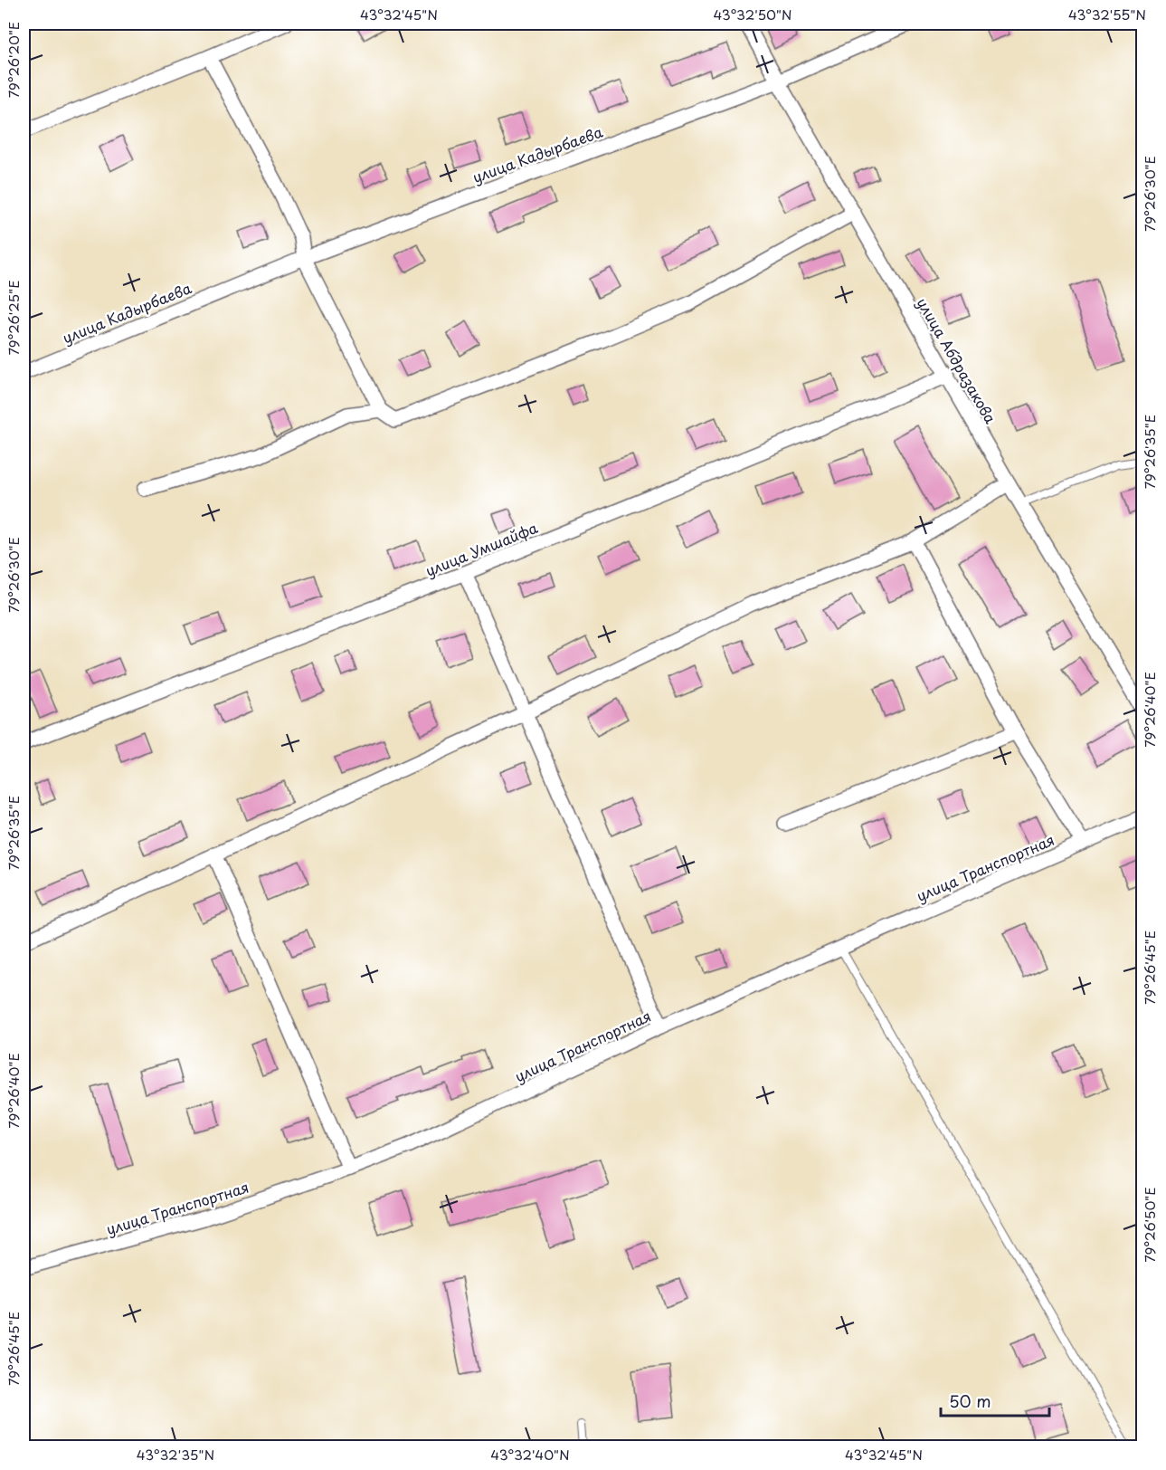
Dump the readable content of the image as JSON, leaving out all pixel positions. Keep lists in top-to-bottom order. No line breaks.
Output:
{"streets":{"street":["улица Кадырбаева","улица Абдразакова","улица Умшайфа","улица Транспортная"]},"crossings":[["улица Кадырбаева","улица Абдразакова"],["улица Абдразакова","улица Умшайфа"]],"scale_bar":"50 m","coordinates":["43°32'45\"N","43°32'50\"N","43°32'55\"N","79°26'20\"E","79°26'30\"E","79°26'25\"E","79°26'35\"E","79°26'40\"E","79°26'45\"E","79°26'50\"E","43°32'35\"N","43°32'40\"N"]}
